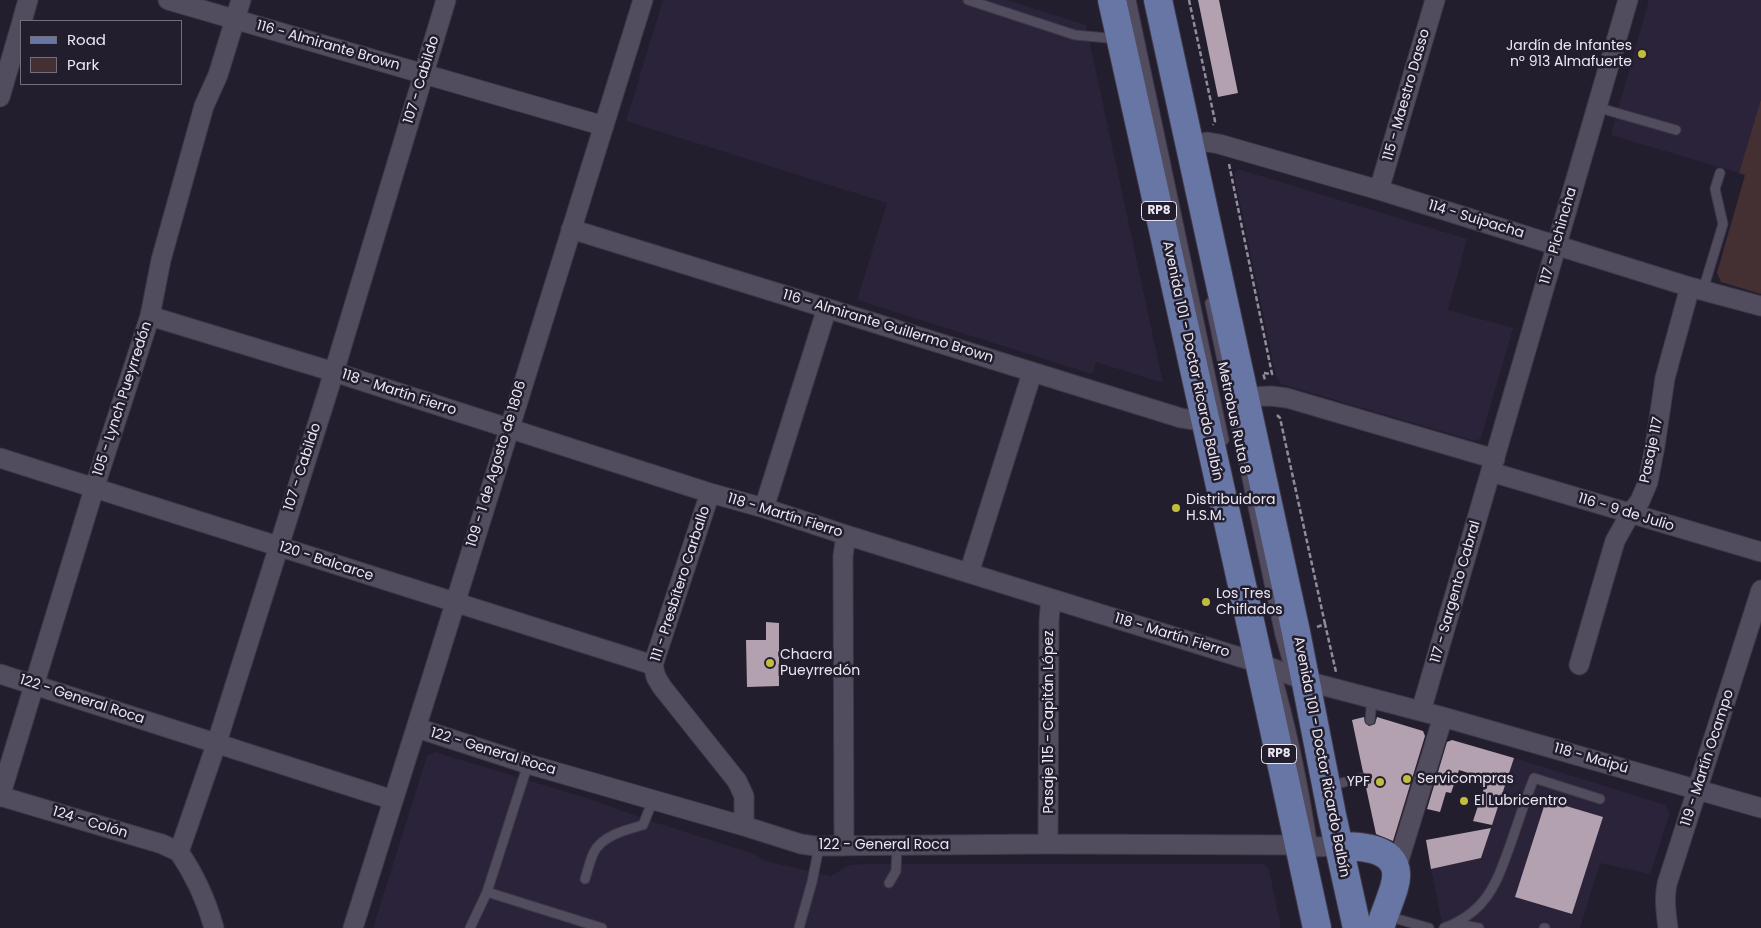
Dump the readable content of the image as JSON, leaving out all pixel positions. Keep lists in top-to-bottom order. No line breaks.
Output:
{"streets":{"main road":["RP8","Avenida 101 - Doctor Ricardo Balbín"],"street":["116 - Almirante Brown","107 - Cabildo","115 - Maestro Dasso","114 - Suipacha","117 - Pichincha","116 - Almirante Guillermo Brown","118 - Martín Fierro","105 - Lynch Pueyrredón","Pasaje 117","109 - 1 de Agosto de 1806","116 - 9 de Julio","120 - Balcarce","111 - Presbítero Carballo","117 - Sargento Cabral","122 - General Roca","Pasaje 115 - Capitán López","119 - Martín Ocampo","118 - Maipú","124 - Colón"],"lane":["Metrobus Ruta 8"]},"crossings":[["116 - Almirante Brown","107 - Cabildo"],["116 - Almirante Brown","105 - Lynch Pueyrredón"],["116 - Almirante Brown","109 - 1 de Agosto de 1806"],["107 - Cabildo","118 - Martín Fierro"],["107 - Cabildo","120 - Balcarce"],["107 - Cabildo","122 - General Roca"],["107 - Cabildo","124 - Colón"],["115 - Maestro Dasso","114 - Suipacha"],["114 - Suipacha","117 - Pichincha"],["114 - Suipacha","Avenida 101 - Doctor Ricardo Balbín"],["114 - Suipacha","Pasaje 117"],["117 - Pichincha","116 - 9 de Julio"],["117 - Pichincha","117 - Sargento Cabral"],["116 - Almirante Guillermo Brown","Avenida 101 - Doctor Ricardo Balbín"],["116 - Almirante Guillermo Brown","109 - 1 de Agosto de 1806"],["Avenida 101 - Doctor Ricardo Balbín","118 - Martín Fierro"],["Avenida 101 - Doctor Ricardo Balbín","Metrobus Ruta 8"],["Avenida 101 - Doctor Ricardo Balbín","122 - General Roca"],["118 - Martín Fierro","105 - Lynch Pueyrredón"],["118 - Martín Fierro","Metrobus Ruta 8"],["118 - Martín Fierro","109 - 1 de Agosto de 1806"],["118 - Martín Fierro","111 - Presbítero Carballo"],["118 - Martín Fierro","117 - Sargento Cabral"],["118 - Martín Fierro","Pasaje 115 - Capitán López"],["118 - Martín Fierro","118 - Maipú"],["105 - Lynch Pueyrredón","120 - Balcarce"],["105 - Lynch Pueyrredón","122 - General Roca"],["105 - Lynch Pueyrredón","124 - Colón"],["Pasaje 117","116 - 9 de Julio"],["109 - 1 de Agosto de 1806","120 - Balcarce"],["109 - 1 de Agosto de 1806","122 - General Roca"],["116 - 9 de Julio","117 - Sargento Cabral"],["120 - Balcarce","111 - Presbítero Carballo"],["111 - Presbítero Carballo","122 - General Roca"],["117 - Sargento Cabral","118 - Maipú"],["122 - General Roca","Pasaje 115 - Capitán López"],["119 - Martín Ocampo","118 - Maipú"]],"places":["Jardín de Infantes nº 913 Almafuerte","Distribuidora H.S.M.","Los Tres Chiflados","Chacra Pueyrredón","Servicompras","YPF","El Lubricentro"],"legend":["Road","Park"]}
